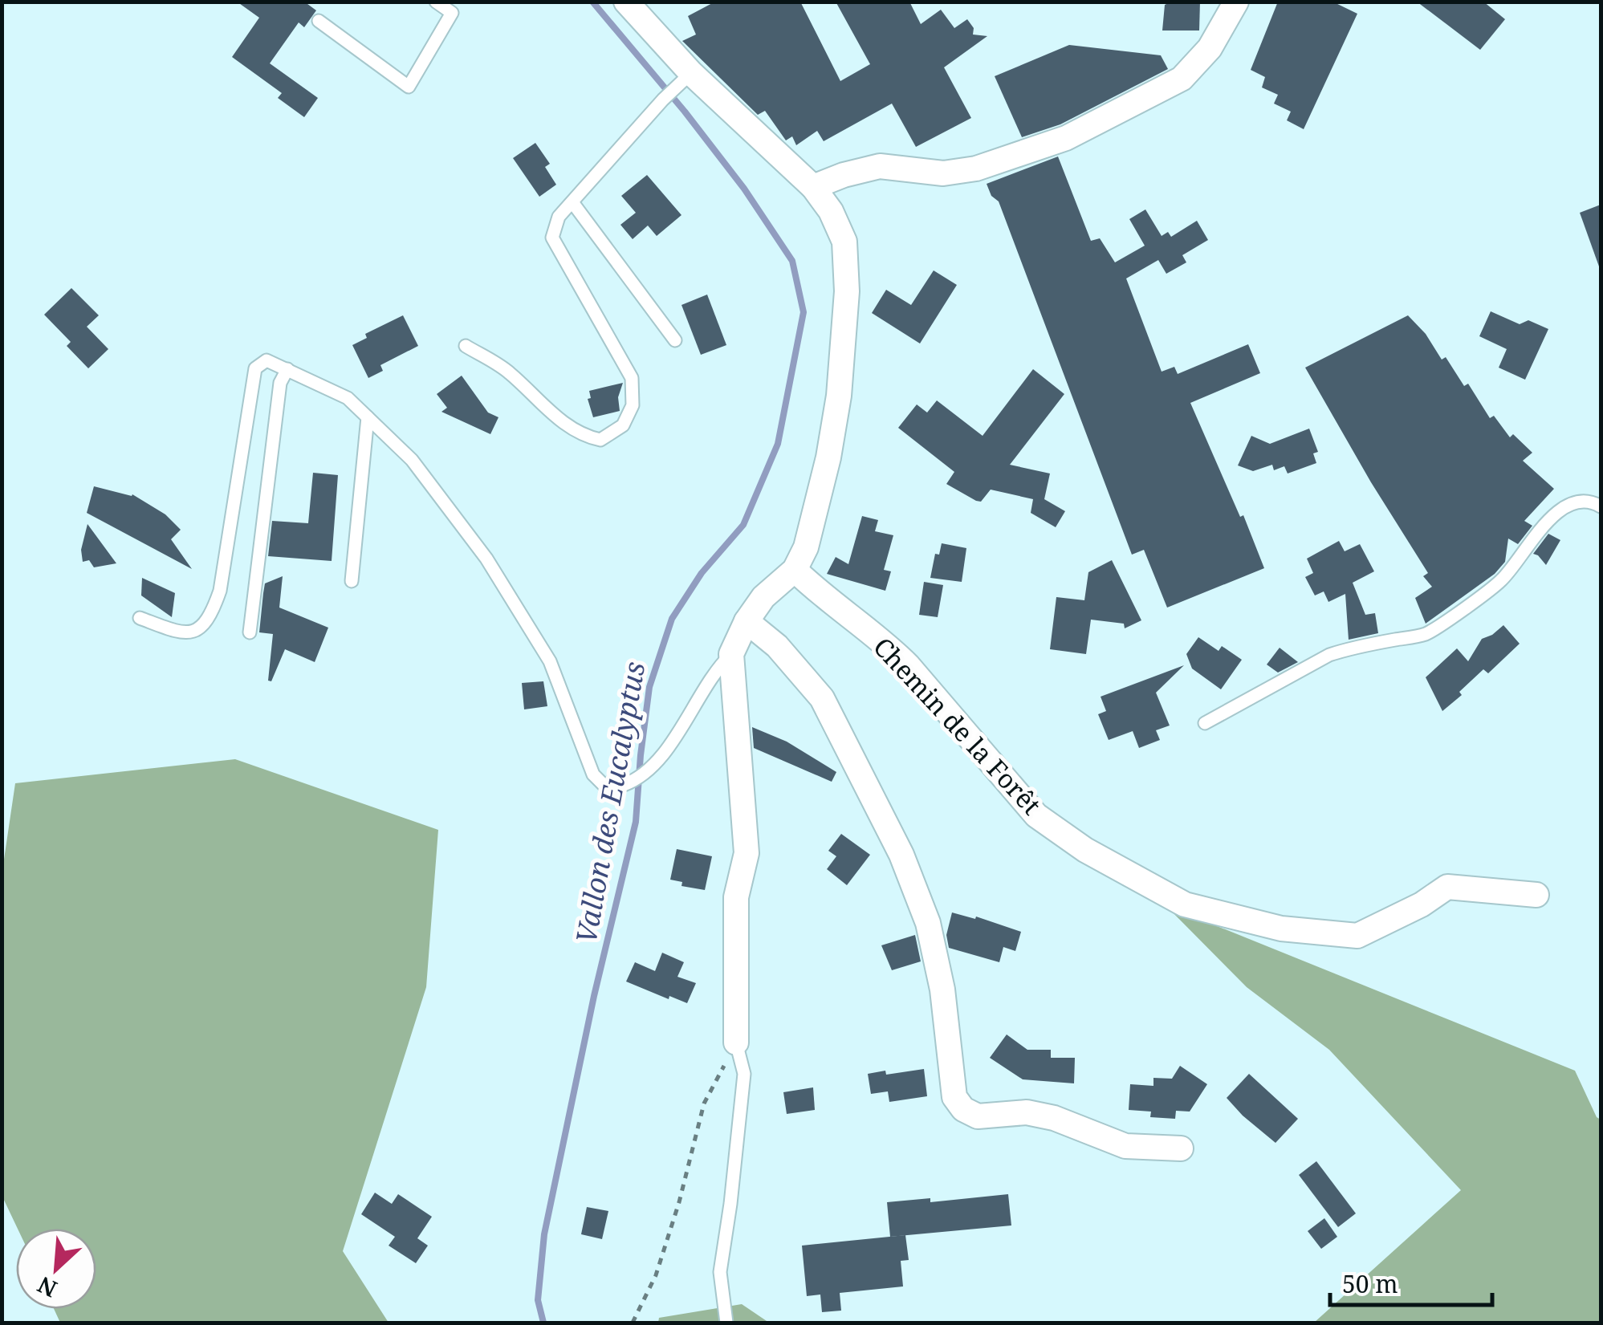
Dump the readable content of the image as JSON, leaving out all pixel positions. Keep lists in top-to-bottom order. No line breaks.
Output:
{"streets":{"street":["Chemin de la Forêt"]},"water":["Vallon des Eucalyptus"],"scale_bar":"50 m","north":"bottom left"}
